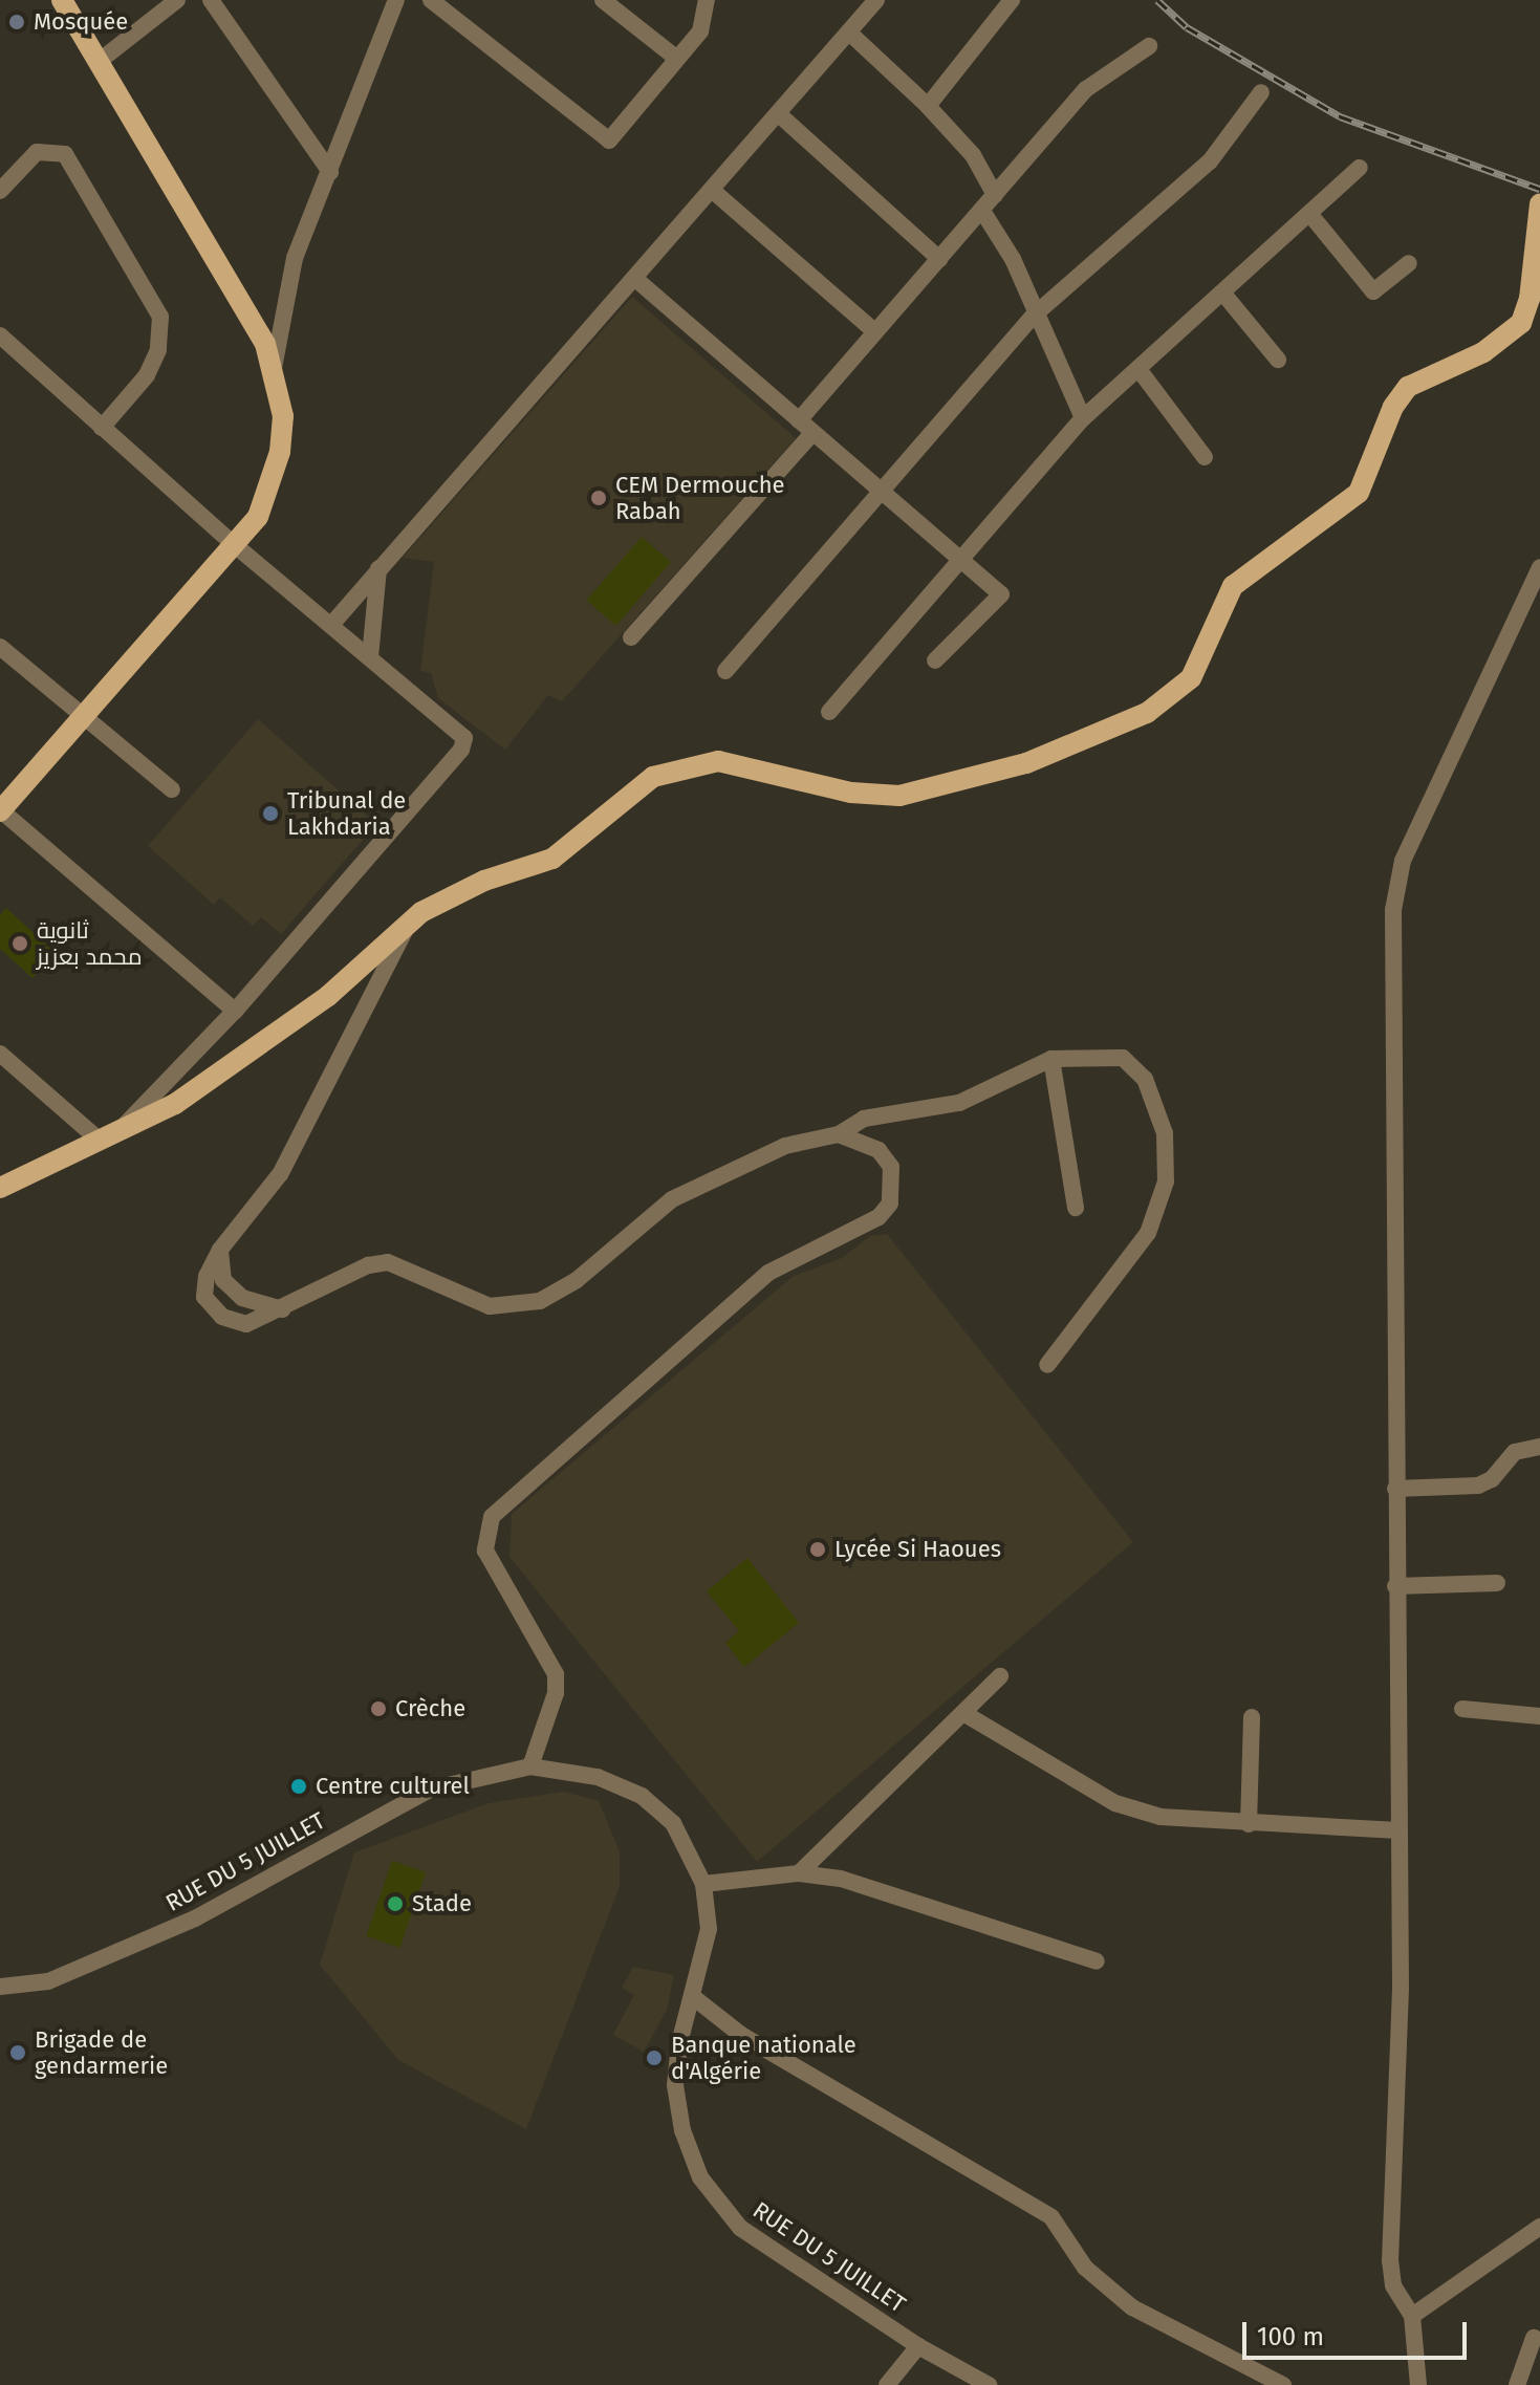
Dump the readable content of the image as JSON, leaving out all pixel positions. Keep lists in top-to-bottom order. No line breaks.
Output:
{"streets":{"street":["RUE DU 5 JUILLET"]},"places":["Mosquée","CEM Dermouche Rabah","Tribunal de Lakhdaria","ثانوية محمد بعزيز","Lycée Si Haoues","Crèche","Centre culturel","Stade","Brigade de gendarmerie","Banque nationale d'Algérie"],"scale_bar":"100 m"}
